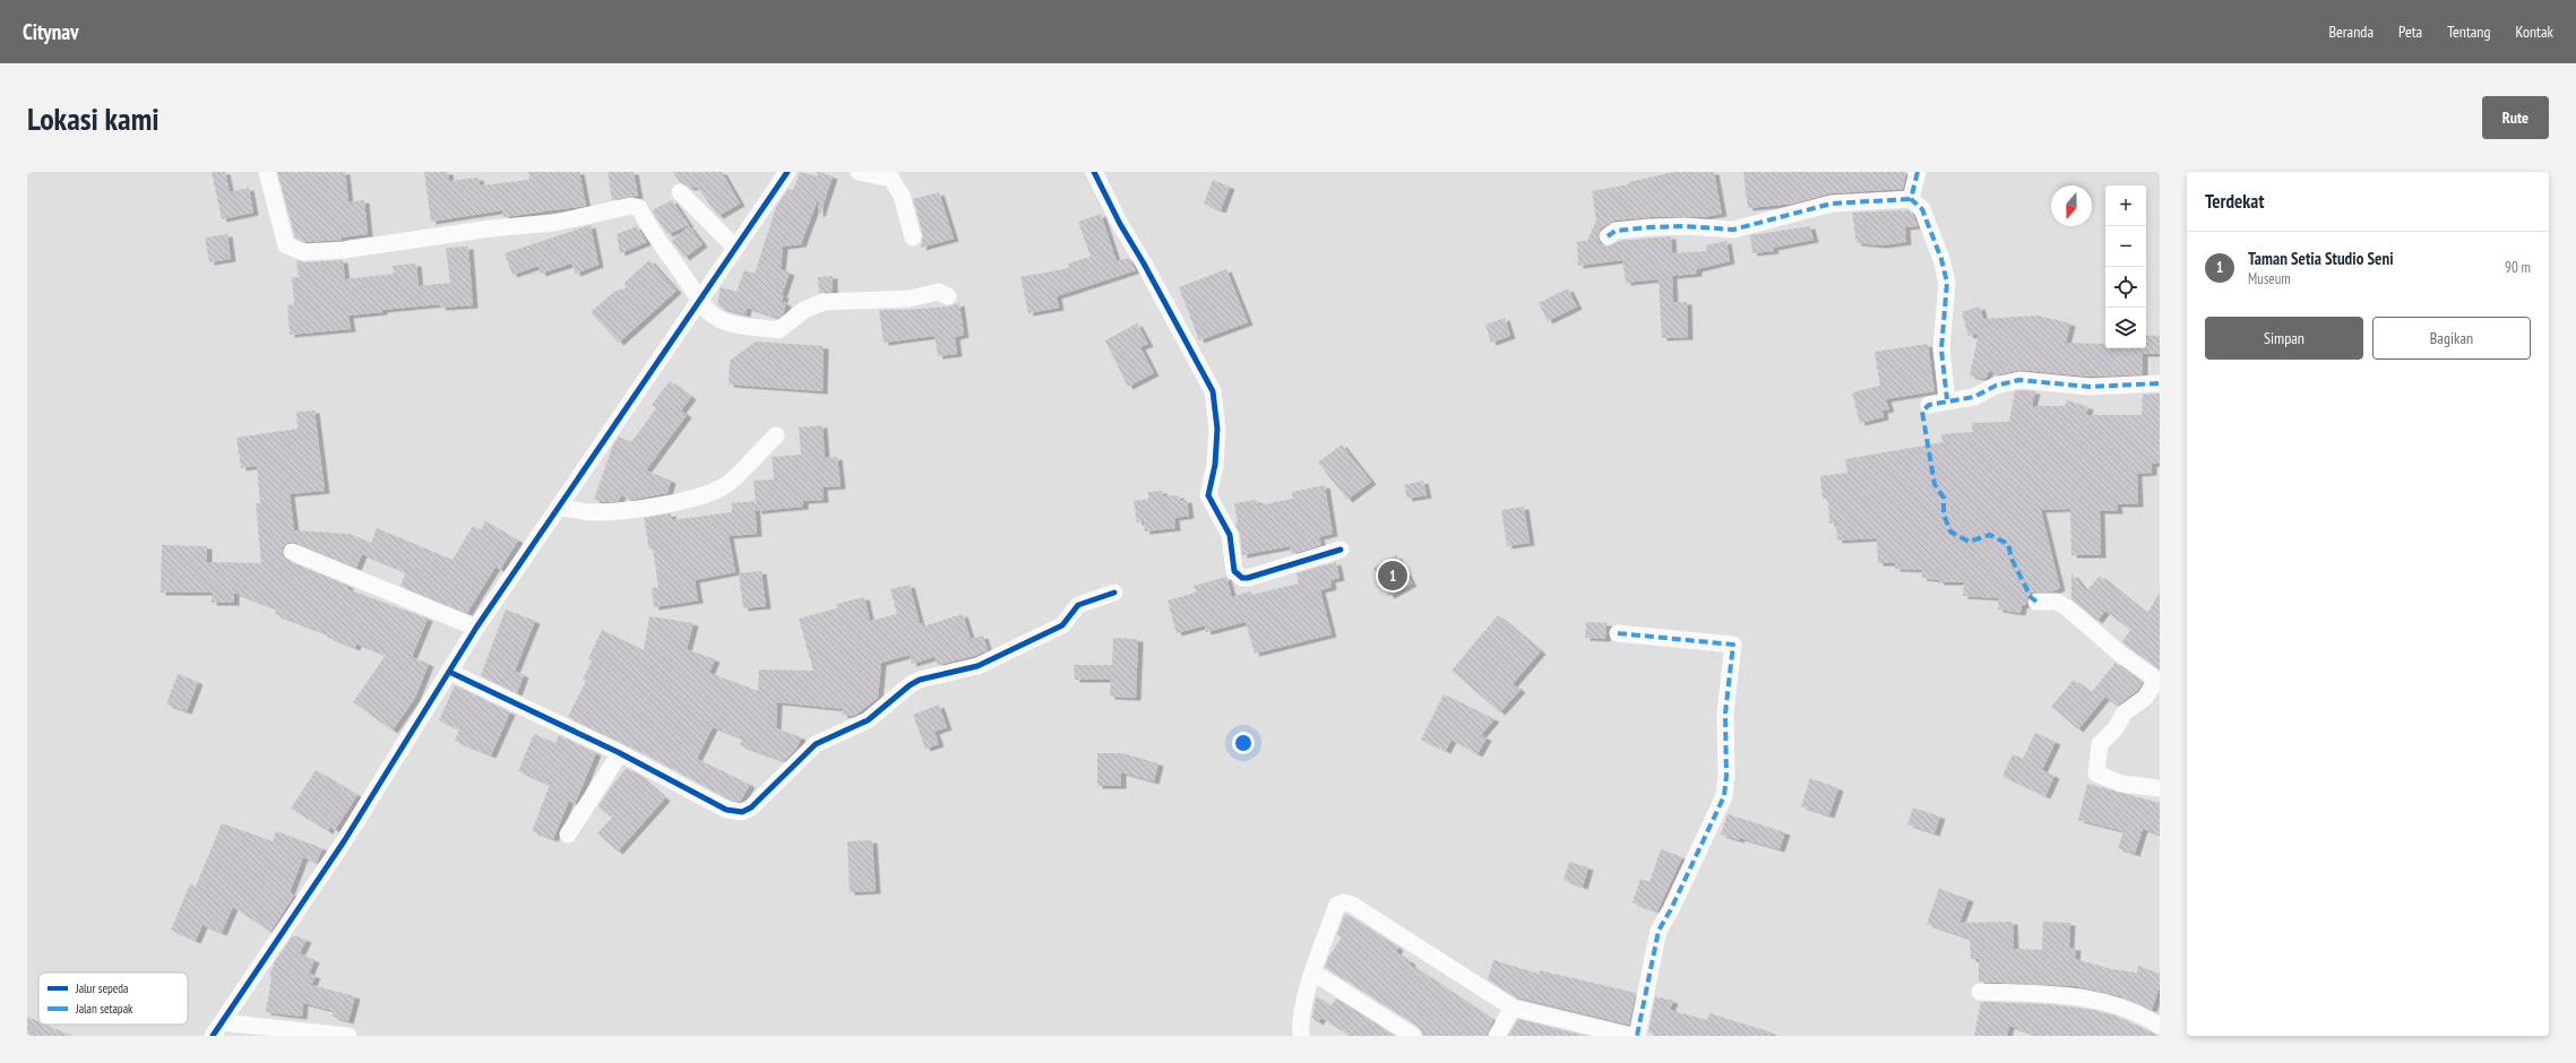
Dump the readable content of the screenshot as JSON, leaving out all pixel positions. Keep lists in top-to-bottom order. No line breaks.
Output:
{"legend":["Jalur sepeda","Jalan setapak"],"north":"bottom","page":{"header":"Citynav","nav":["Beranda","Peta","Tentang","Kontak"],"buttons":["Rute",["Simpan","Bagikan"]],"title":"Lokasi kami","heading":"Terdekat","map_buttons":["+","−"],"list":[{"mark":"1","name":"Taman Setia Studio Seni","note":"Museum","value":"90 m"}],"pins":"1"}}
